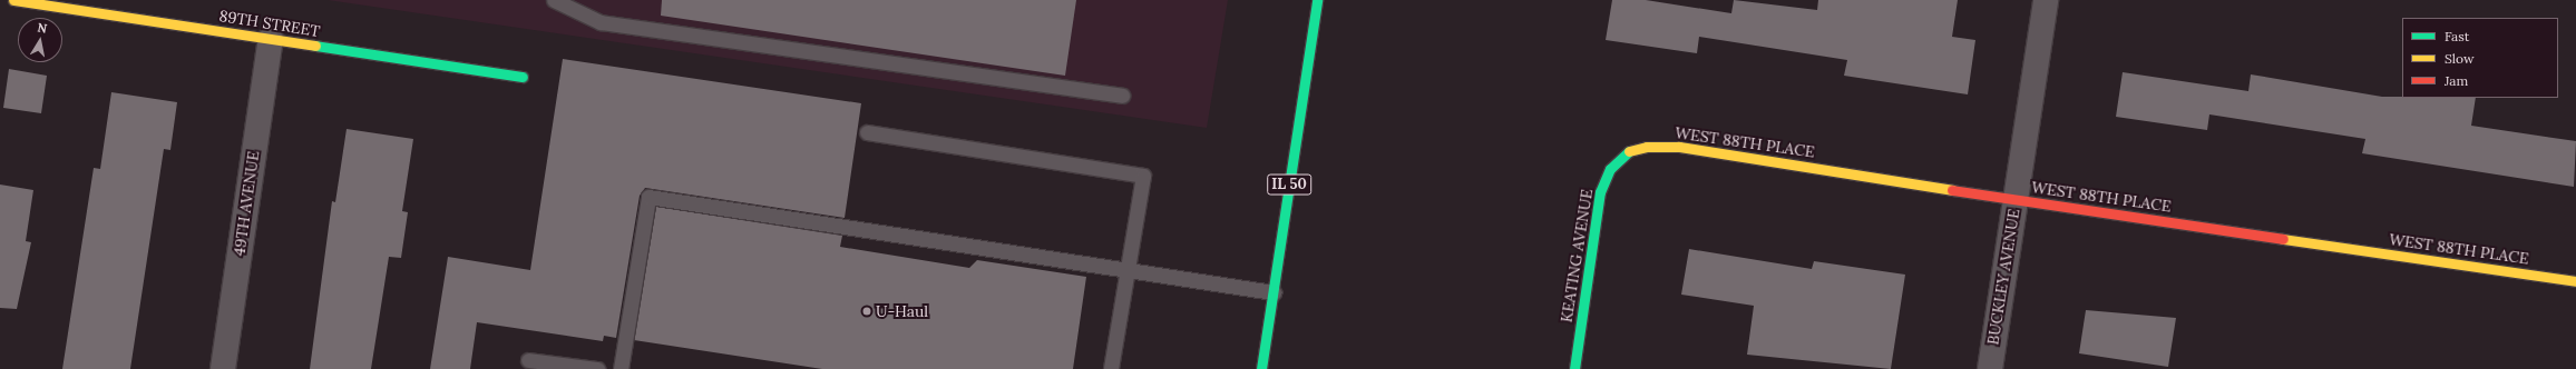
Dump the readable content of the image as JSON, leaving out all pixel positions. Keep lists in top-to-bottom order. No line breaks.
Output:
{"streets":{"street":["89TH STREET","WEST 88TH PLACE","IL 50","49TH AVENUE","KEATING AVENUE","BUCKLEY AVENUE"]},"crossings":[["89TH STREET","49TH AVENUE"],["WEST 88TH PLACE","KEATING AVENUE"],["WEST 88TH PLACE","BUCKLEY AVENUE"]],"places":["U-Haul"],"legend":["Fast","Slow","Jam"],"north":"top"}
